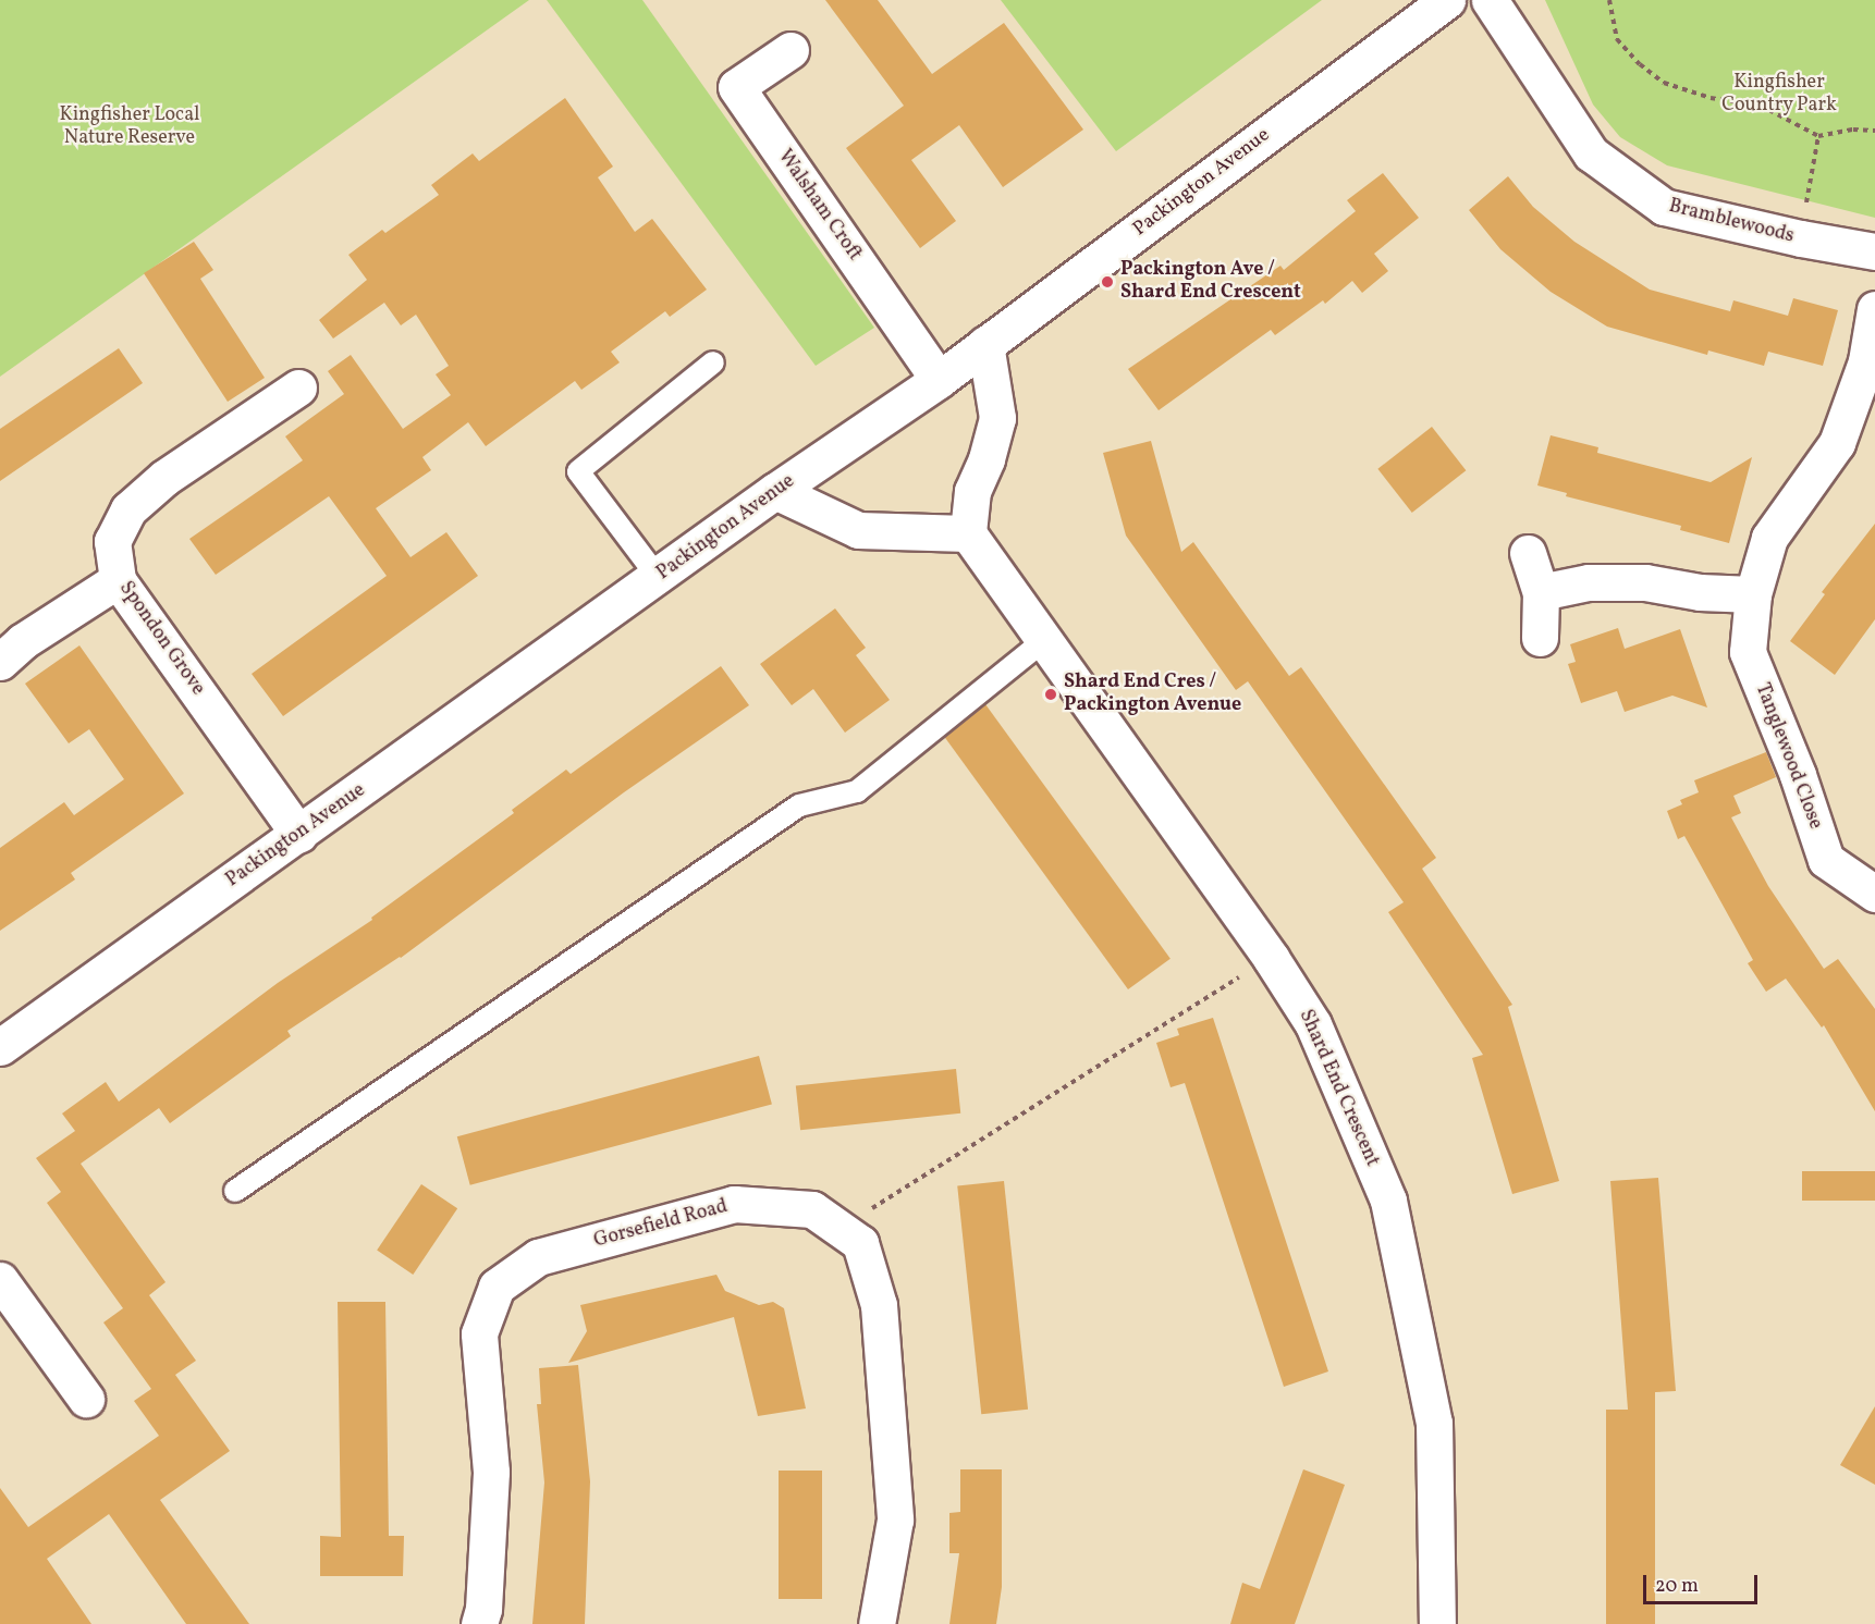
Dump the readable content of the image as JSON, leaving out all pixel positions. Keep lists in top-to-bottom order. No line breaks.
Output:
{"streets":{"street":["Packington Avenue","Walsham Croft","Bramblewoods","Spondon Grove","Tanglewood Close","Shard End Crescent","Gorsefield Road"]},"crossings":[["Packington Avenue","Walsham Croft"],["Packington Avenue","Spondon Grove"]],"parks":["Kingfisher Country Park","Kingfisher Local Nature Reserve"],"places":["Packington Ave / Shard End Crescent","Shard End Cres / Packington Avenue"],"scale_bar":"20 m"}
